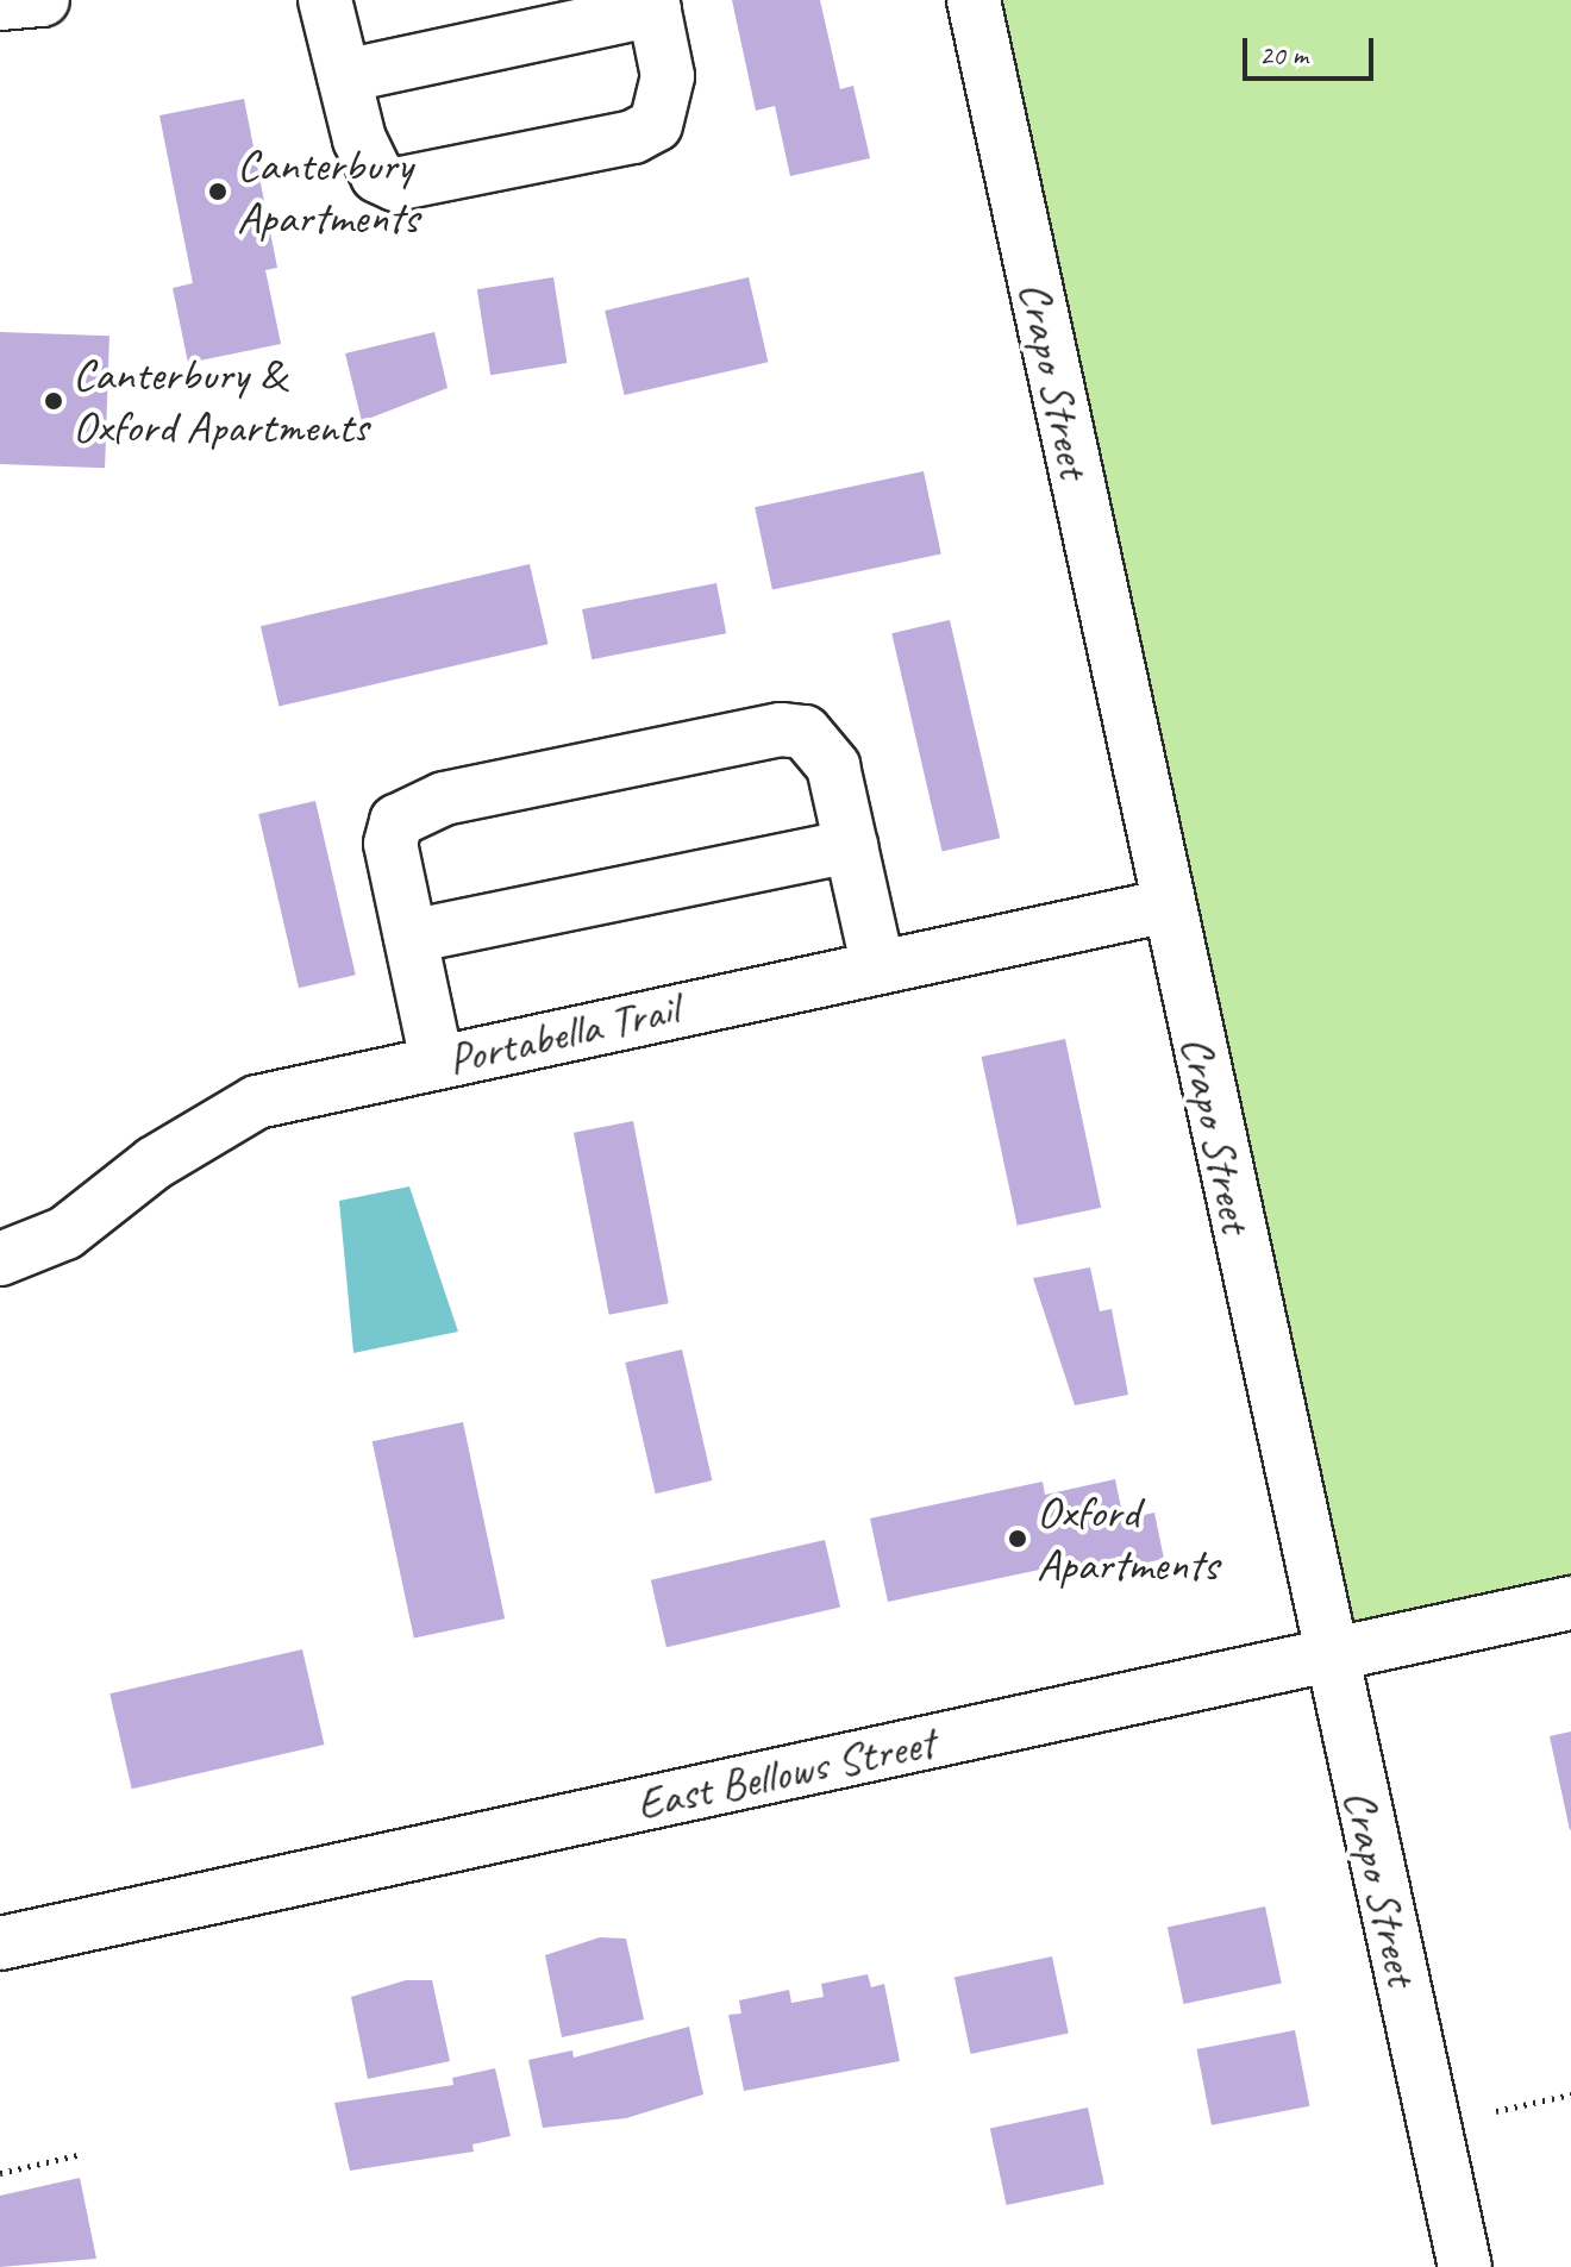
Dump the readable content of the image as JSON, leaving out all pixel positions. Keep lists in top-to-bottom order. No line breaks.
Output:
{"streets":{"street":["Crapo Street","Portabella Trail","East Bellows Street"]},"crossings":[["Crapo Street","Portabella Trail"],["Crapo Street","East Bellows Street"]],"places":["Canterbury Apartments","Canterbury & Oxford Apartments","Oxford Apartments"],"scale_bar":"20 m"}
